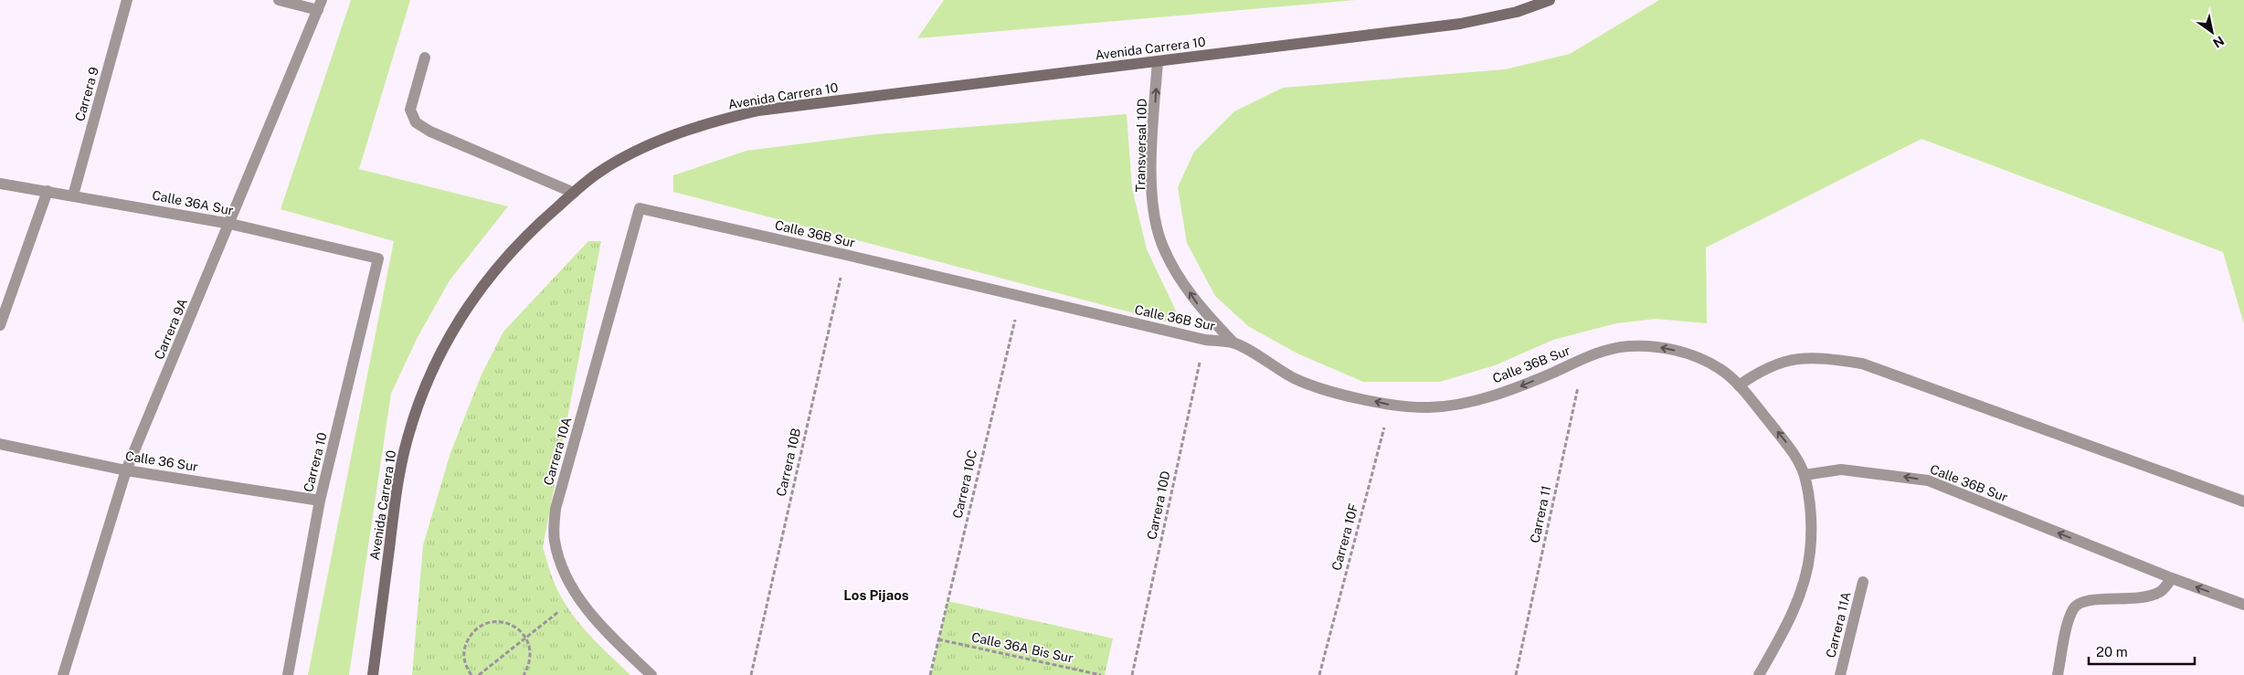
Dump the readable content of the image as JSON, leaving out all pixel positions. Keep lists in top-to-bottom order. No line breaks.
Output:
{"streets":{"main road":["Avenida Carrera 10"],"street":["Carrera 9","Transversal 10D","Calle 36A Sur","Calle 36B Sur","Carrera 9A","Carrera 10A","Calle 36 Sur","Carrera 10","Carrera 11A"],"path":["Carrera 10B","Carrera 10C","Carrera 10D","Carrera 11","Carrera 10F","Calle 36A Bis Sur"]},"crossings":[["Avenida Carrera 10","Transversal 10D"],["Carrera 9","Calle 36A Sur"],["Transversal 10D","Calle 36B Sur"],["Calle 36A Sur","Carrera 9A"],["Calle 36A Sur","Carrera 10"],["Calle 36B Sur","Carrera 10A"],["Calle 36B Sur","Carrera 10B"],["Calle 36B Sur","Carrera 10C"],["Calle 36B Sur","Carrera 10D"],["Calle 36B Sur","Carrera 11"],["Calle 36B Sur","Carrera 10F"],["Carrera 9A","Calle 36 Sur"],["Calle 36 Sur","Carrera 10"],["Carrera 10C","Calle 36A Bis Sur"]],"one_way":["Transversal 10D"],"districts":["Los Pijaos"],"scale_bar":"20 m","north":"bottom right"}
